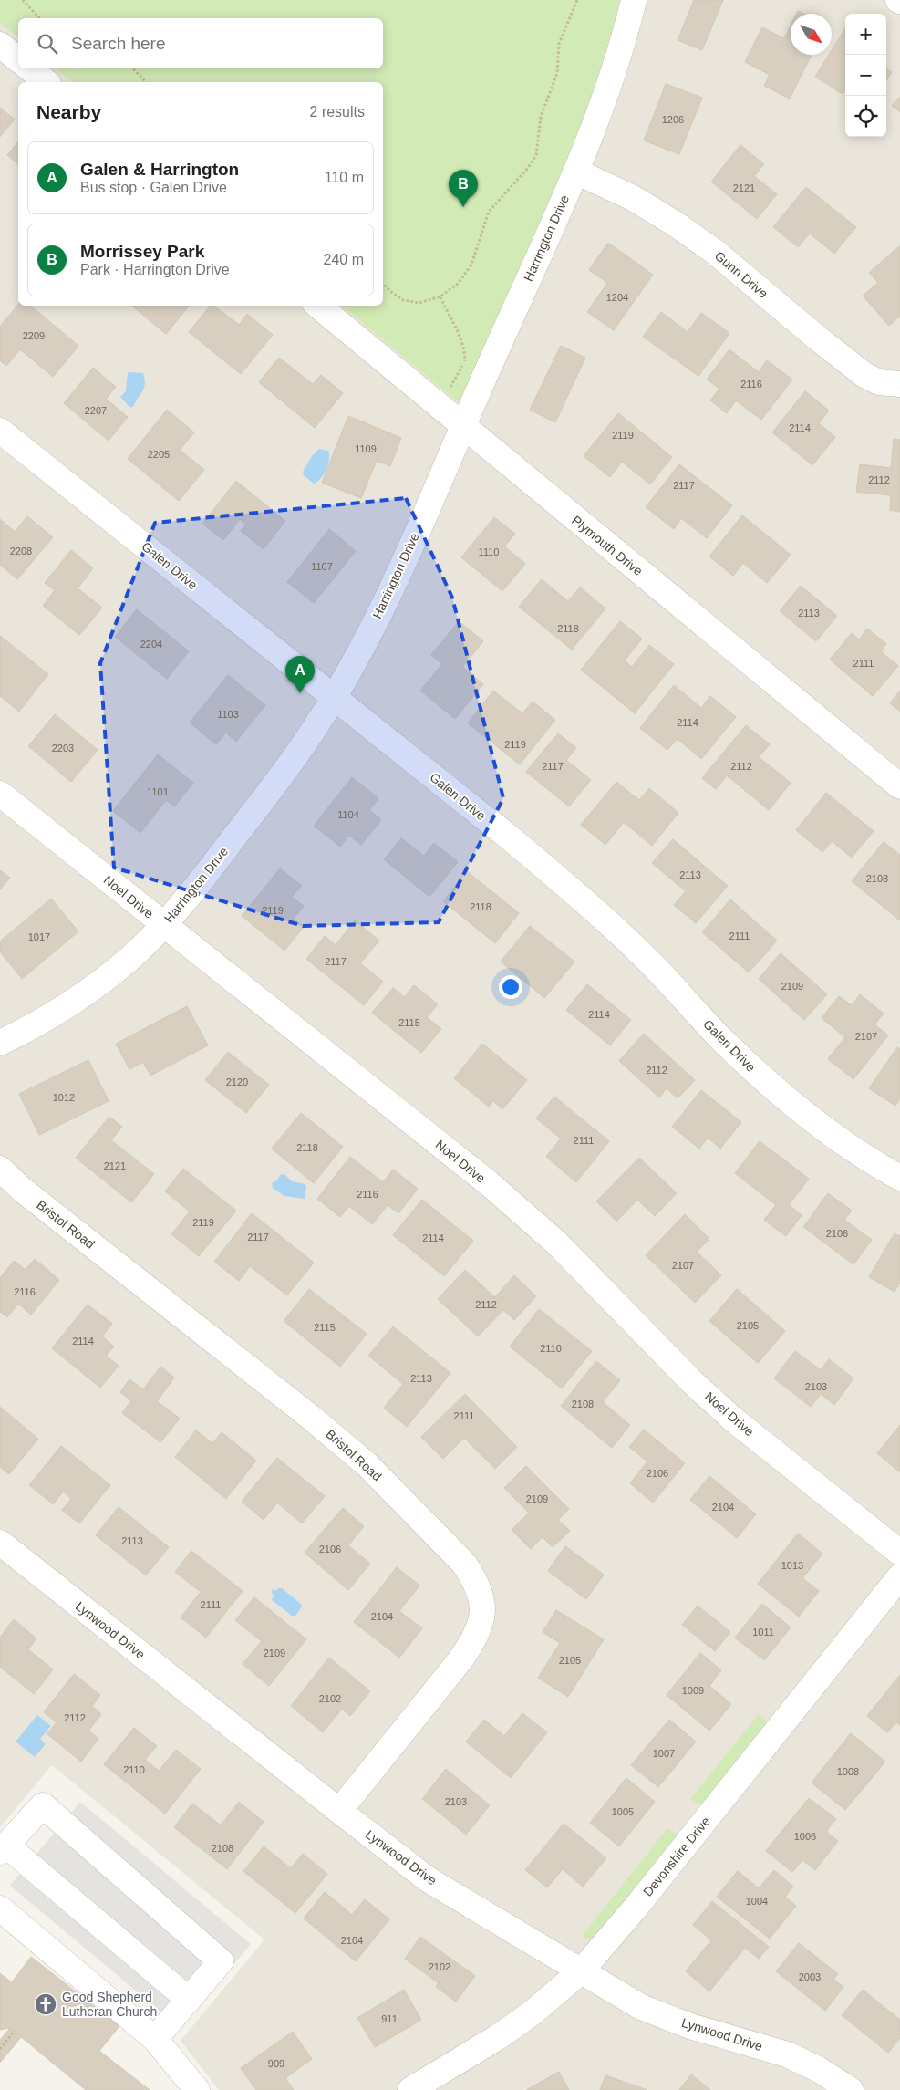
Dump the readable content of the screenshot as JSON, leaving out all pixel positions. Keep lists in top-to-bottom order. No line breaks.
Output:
{"streets":{"street":["Harrington Drive","Gunn Drive","Plymouth Drive","Galen Drive","Noel Drive","Bristol Road","Lynwood Drive","Devonshire Drive"]},"crossings":[["Harrington Drive","Gunn Drive"],["Harrington Drive","Plymouth Drive"],["Harrington Drive","Galen Drive"],["Harrington Drive","Noel Drive"],["Bristol Road","Lynwood Drive"],["Lynwood Drive","Devonshire Drive"]],"places":{"church":["Good Shepherd Lutheran Church"]},"house_numbers":["1206","2121","1204","2209","2116","2207","2114","2119","1109","2205","2112","2117","2208","1110","1107","2113","2118","2204","2111","1103","2114","2119","2203","2117","2112","1101","1104","2113","2108","2118","2119","2111","1017","2117","2109","2114","2115","2107","2112","2120","1012","2111","2118","2121","2116","2119","2106","2117","2114","2107","2116","2112","2105","2115","2114","2110","2113","2103","2108","2111","2106","2109","2104","2113","2106","1013","2111","2104","1011","2109","2105","1009","2102","2112","1007","2110","1008","2103","1005","1006","2108","1004","2104","2102","2003","911","909"],"north":"bottom right","page":{"map_buttons":["+","−"],"search":"Search here","heading":["Nearby","2 results"],"list":[{"mark":"A","name":"Galen & Harrington","note":"Bus stop · Galen Drive","value":"110 m"},{"mark":"B","name":"Morrissey Park","note":"Park · Harrington Drive","value":"240 m"}],"pins":["B","A"]}}
